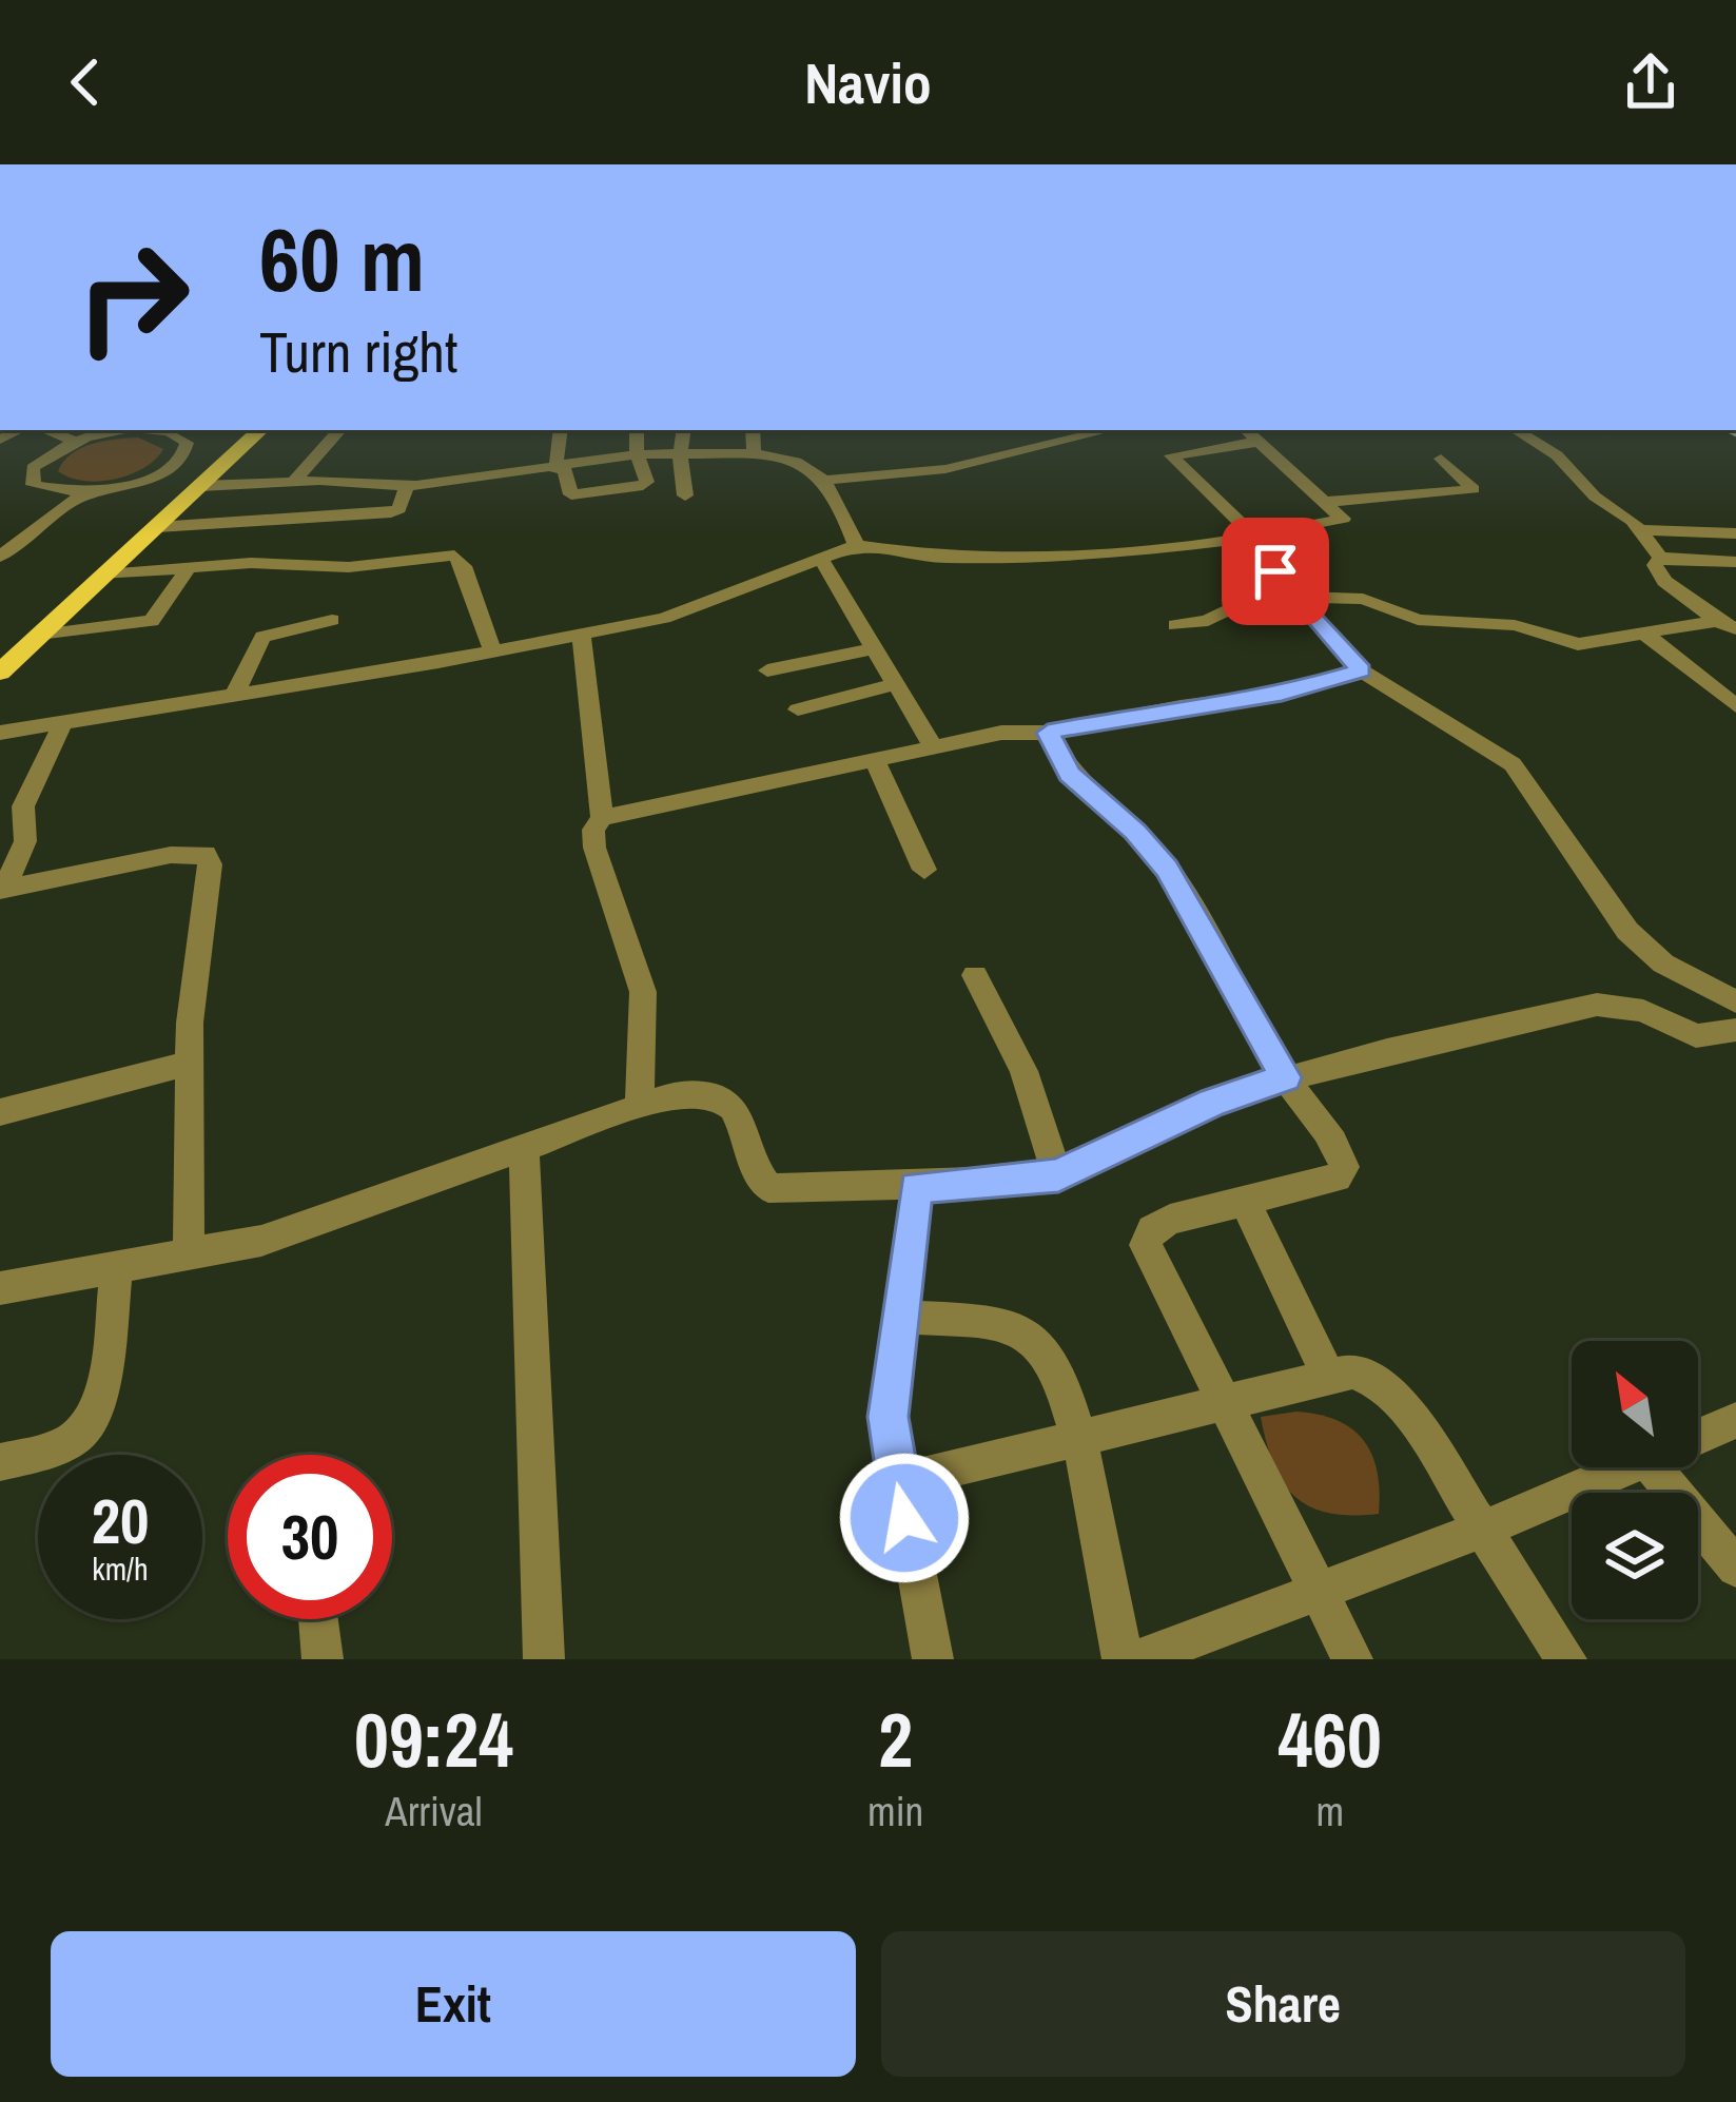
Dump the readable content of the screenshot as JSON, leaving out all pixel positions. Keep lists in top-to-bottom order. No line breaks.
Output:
{"north":"top left","page":{"header":"Navio","turn":["60 m","Turn right"],"speed":"20 km/h","limit":"30","eta":["09:24","Arrival","2","min","460","m"],"buttons":["Exit","Share"]}}
